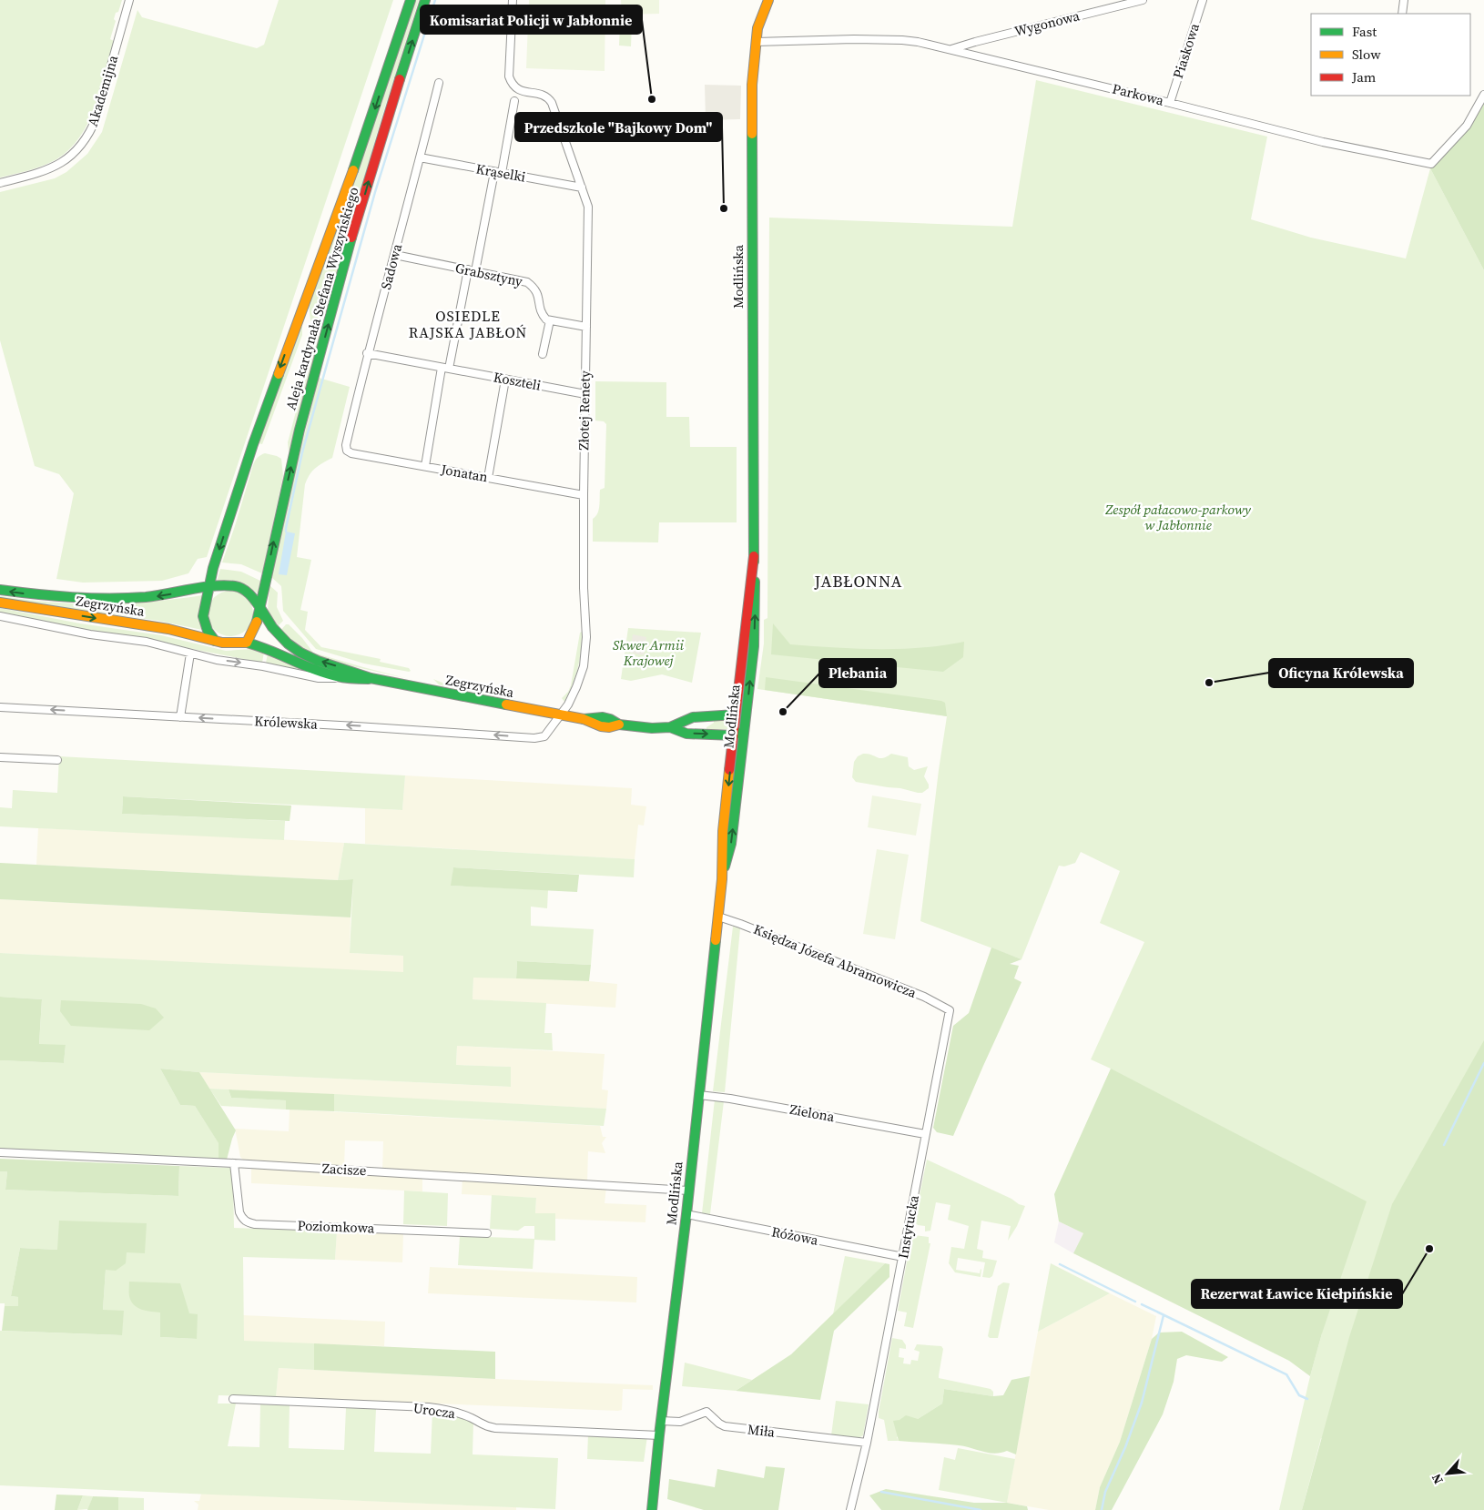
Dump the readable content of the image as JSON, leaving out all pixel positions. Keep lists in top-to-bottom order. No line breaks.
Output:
{"streets":{"main road":["Modlińska","Aleja kardynała Stefana Wyszyńskiego","Zegrzyńska"],"street":["Wygonowa","Piaskowa","Akademijna","Parkowa","Krąselki","Sadowa","Grabsztyny","Koszteli","Złotej Renety","Jonatan","Królewska","Księdza Józefa Abramowicza","Zielona","Zacisze","Poziomkowa","Instytucka","Różowa","Urocza","Miła"]},"crossings":[["Wygonowa","Parkowa"],["Piaskowa","Parkowa"],["Parkowa","Modlińska"],["Krąselki","Sadowa"],["Krąselki","Złotej Renety"],["Sadowa","Grabsztyny"],["Sadowa","Koszteli"],["Sadowa","Jonatan"],["Modlińska","Zegrzyńska"],["Modlińska","Księdza Józefa Abramowicza"],["Modlińska","Zielona"],["Modlińska","Zacisze"],["Modlińska","Różowa"],["Modlińska","Urocza"],["Modlińska","Miła"],["Aleja kardynała Stefana Wyszyńskiego","Zegrzyńska"],["Koszteli","Złotej Renety"],["Złotej Renety","Jonatan"],["Złotej Renety","Zegrzyńska"],["Złotej Renety","Królewska"],["Zegrzyńska","Królewska"],["Księdza Józefa Abramowicza","Instytucka"],["Zielona","Instytucka"],["Zacisze","Poziomkowa"],["Instytucka","Różowa"],["Instytucka","Miła"]],"districts":["OSIEDLE RAJSKA JABŁOŃ","JABŁONNA"],"parks":["Zespół pałacowo-parkowy w Jabłonnie","Skwer Armii Krajowej"],"places":["Komisariat Policji w Jabłonnie","Przedszkole \"Bajkowy Dom\"","Oficyna Królewska","Plebania","Rezerwat Ławice Kiełpińskie"],"legend":["Fast","Slow","Jam"],"north":"bottom left"}
